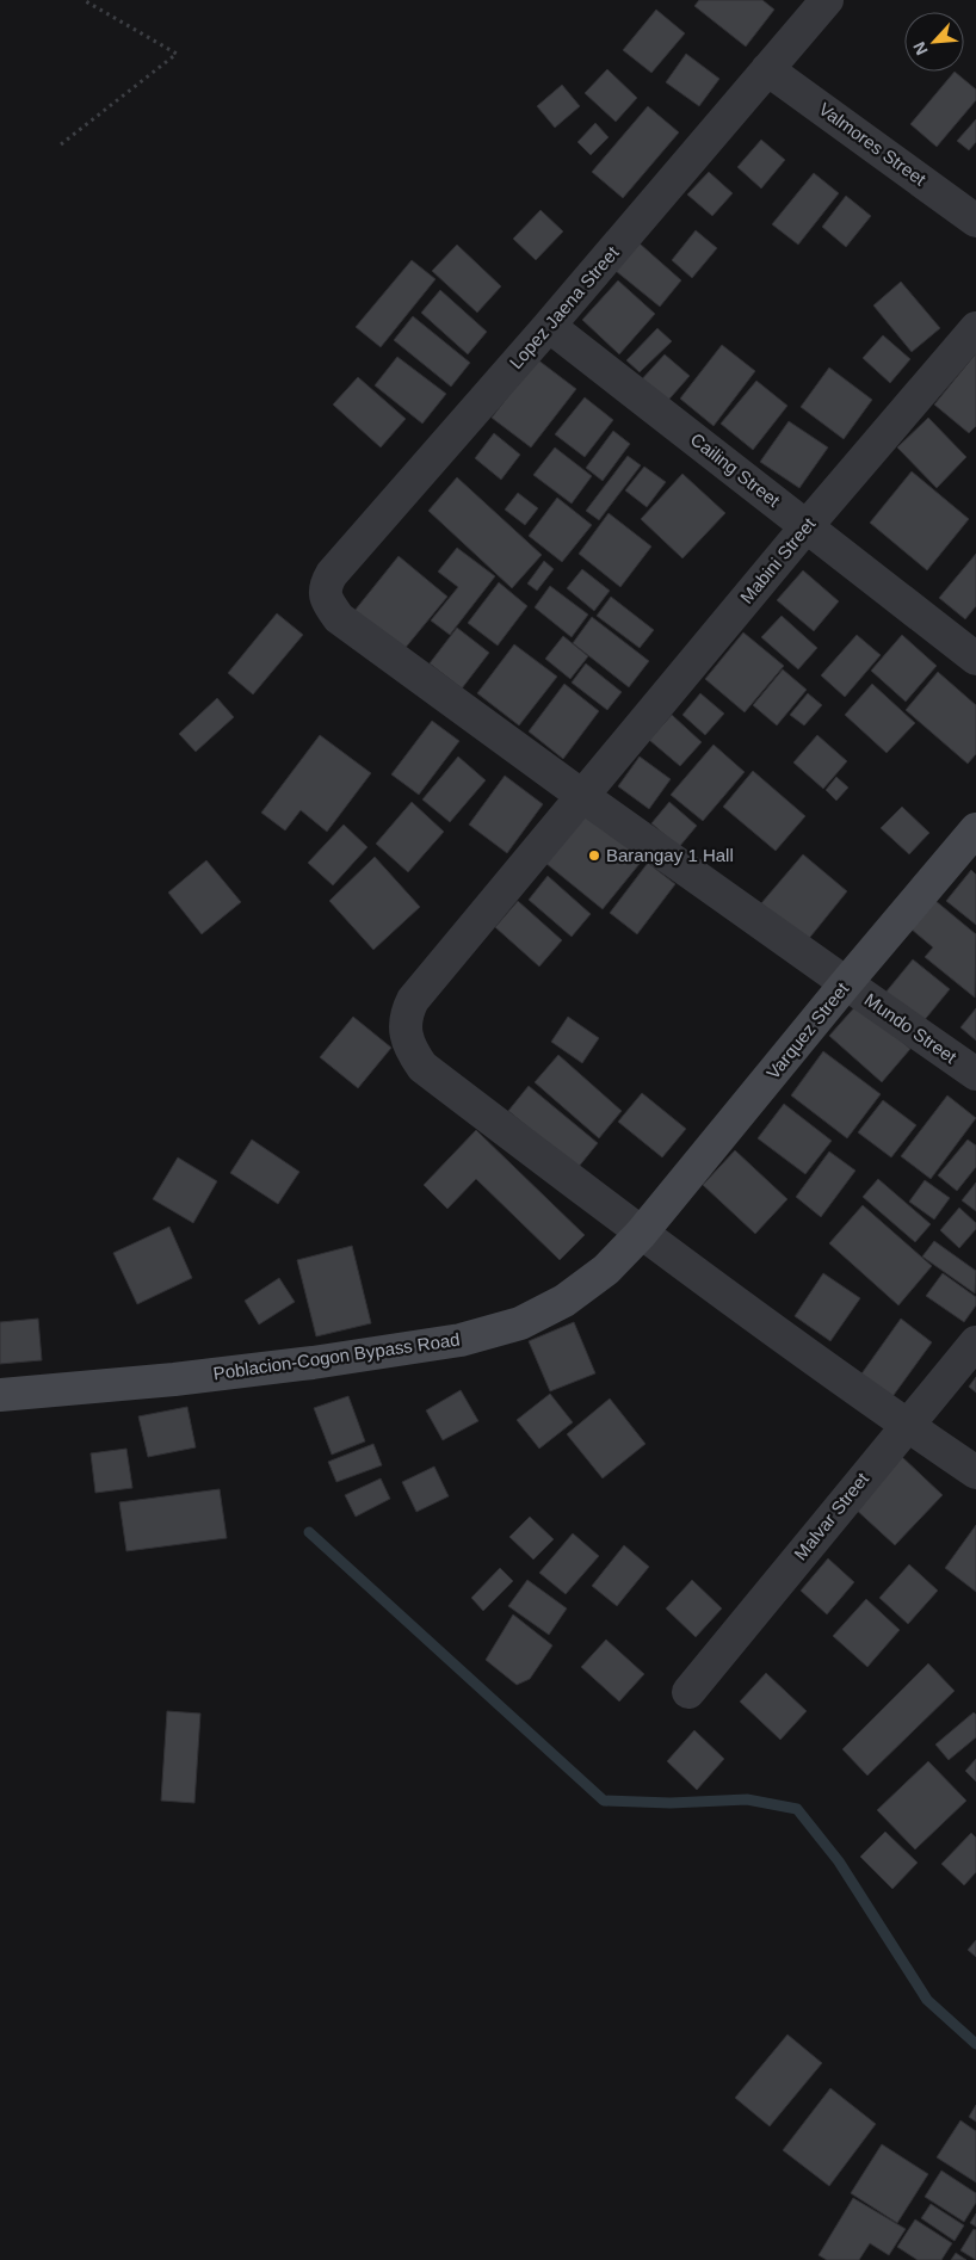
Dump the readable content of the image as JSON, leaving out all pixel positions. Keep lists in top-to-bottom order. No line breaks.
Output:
{"streets":{"main road":["Varquez Street","Poblacion-Cogon Bypass Road"],"street":["Valmores Street","Lopez Jaena Street","Cailing Street","Mabini Street","Mundo Street","Malvar Street"]},"crossings":[["Valmores Street","Lopez Jaena Street"],["Lopez Jaena Street","Cailing Street"],["Lopez Jaena Street","Mundo Street"],["Cailing Street","Mabini Street"],["Mabini Street","Mundo Street"],["Mabini Street","Varquez Street"],["Mabini Street","Poblacion-Cogon Bypass Road"],["Mabini Street","Malvar Street"],["Mundo Street","Varquez Street"],["Varquez Street","Poblacion-Cogon Bypass Road"]],"places":["Barangay 1 Hall"],"north":"bottom left"}
